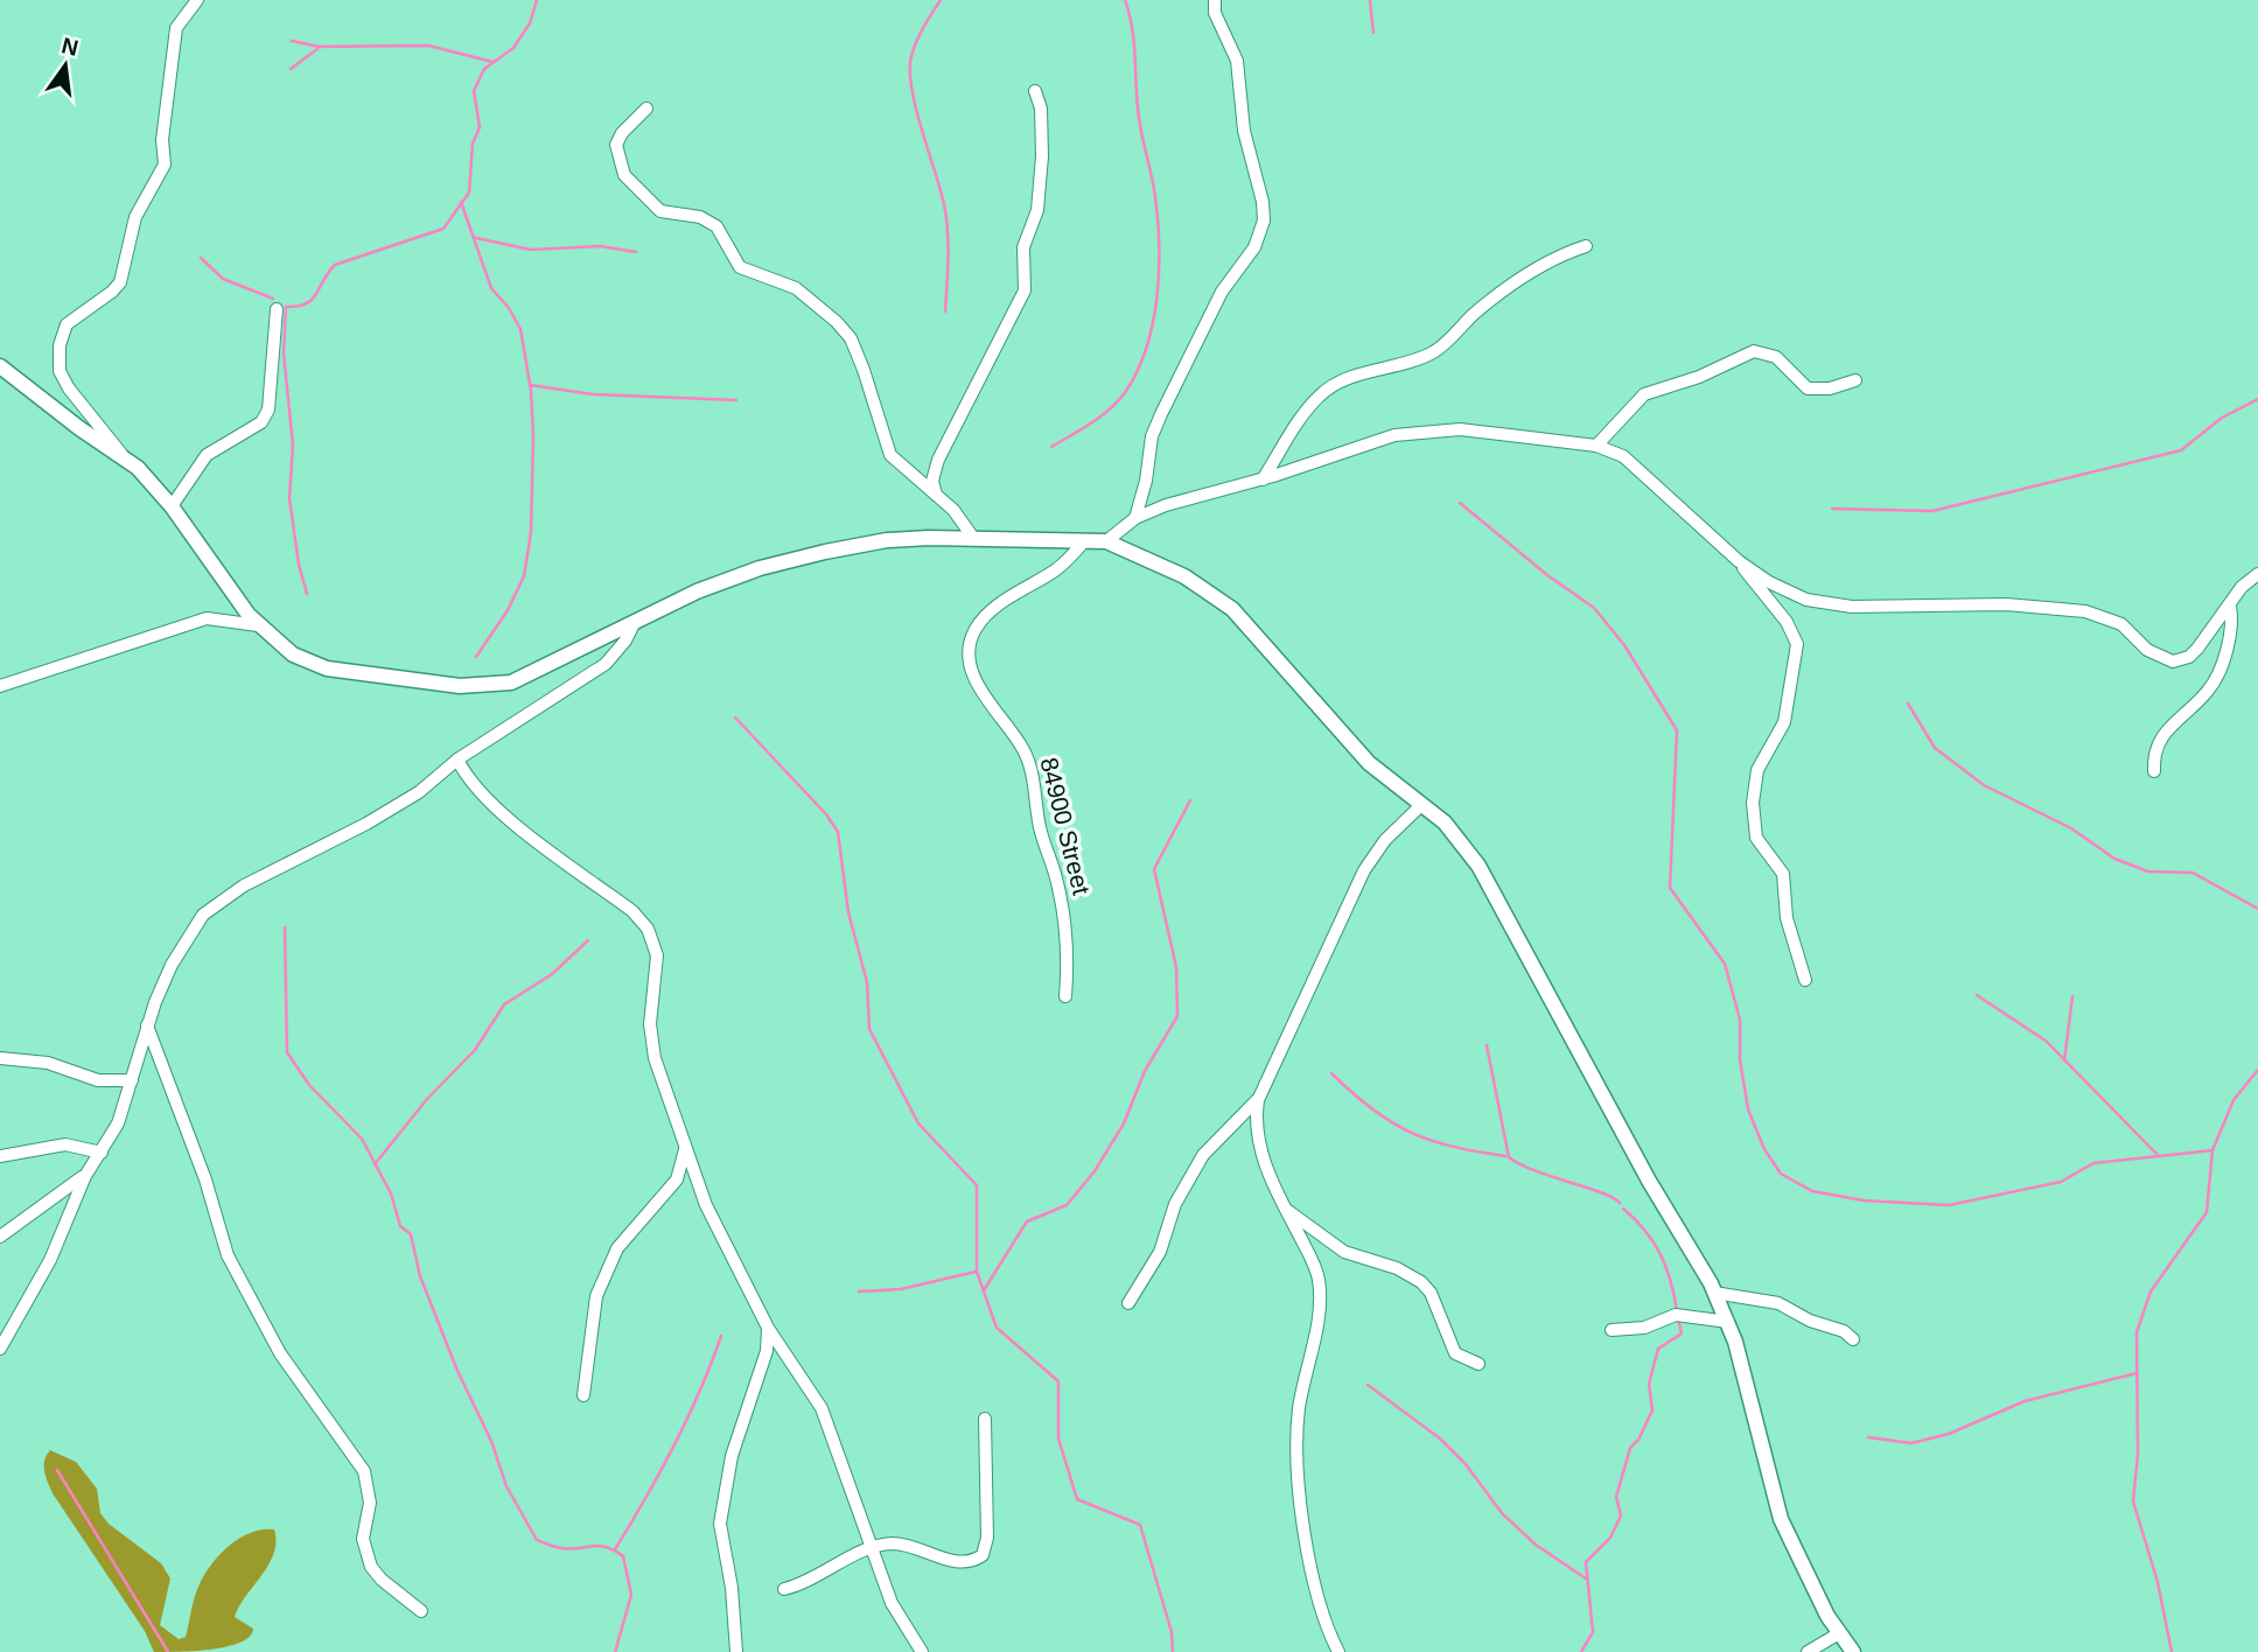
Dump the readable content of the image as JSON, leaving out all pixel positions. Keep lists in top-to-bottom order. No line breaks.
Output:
{"streets":{"street":["84900 Street"]},"north":"top"}
